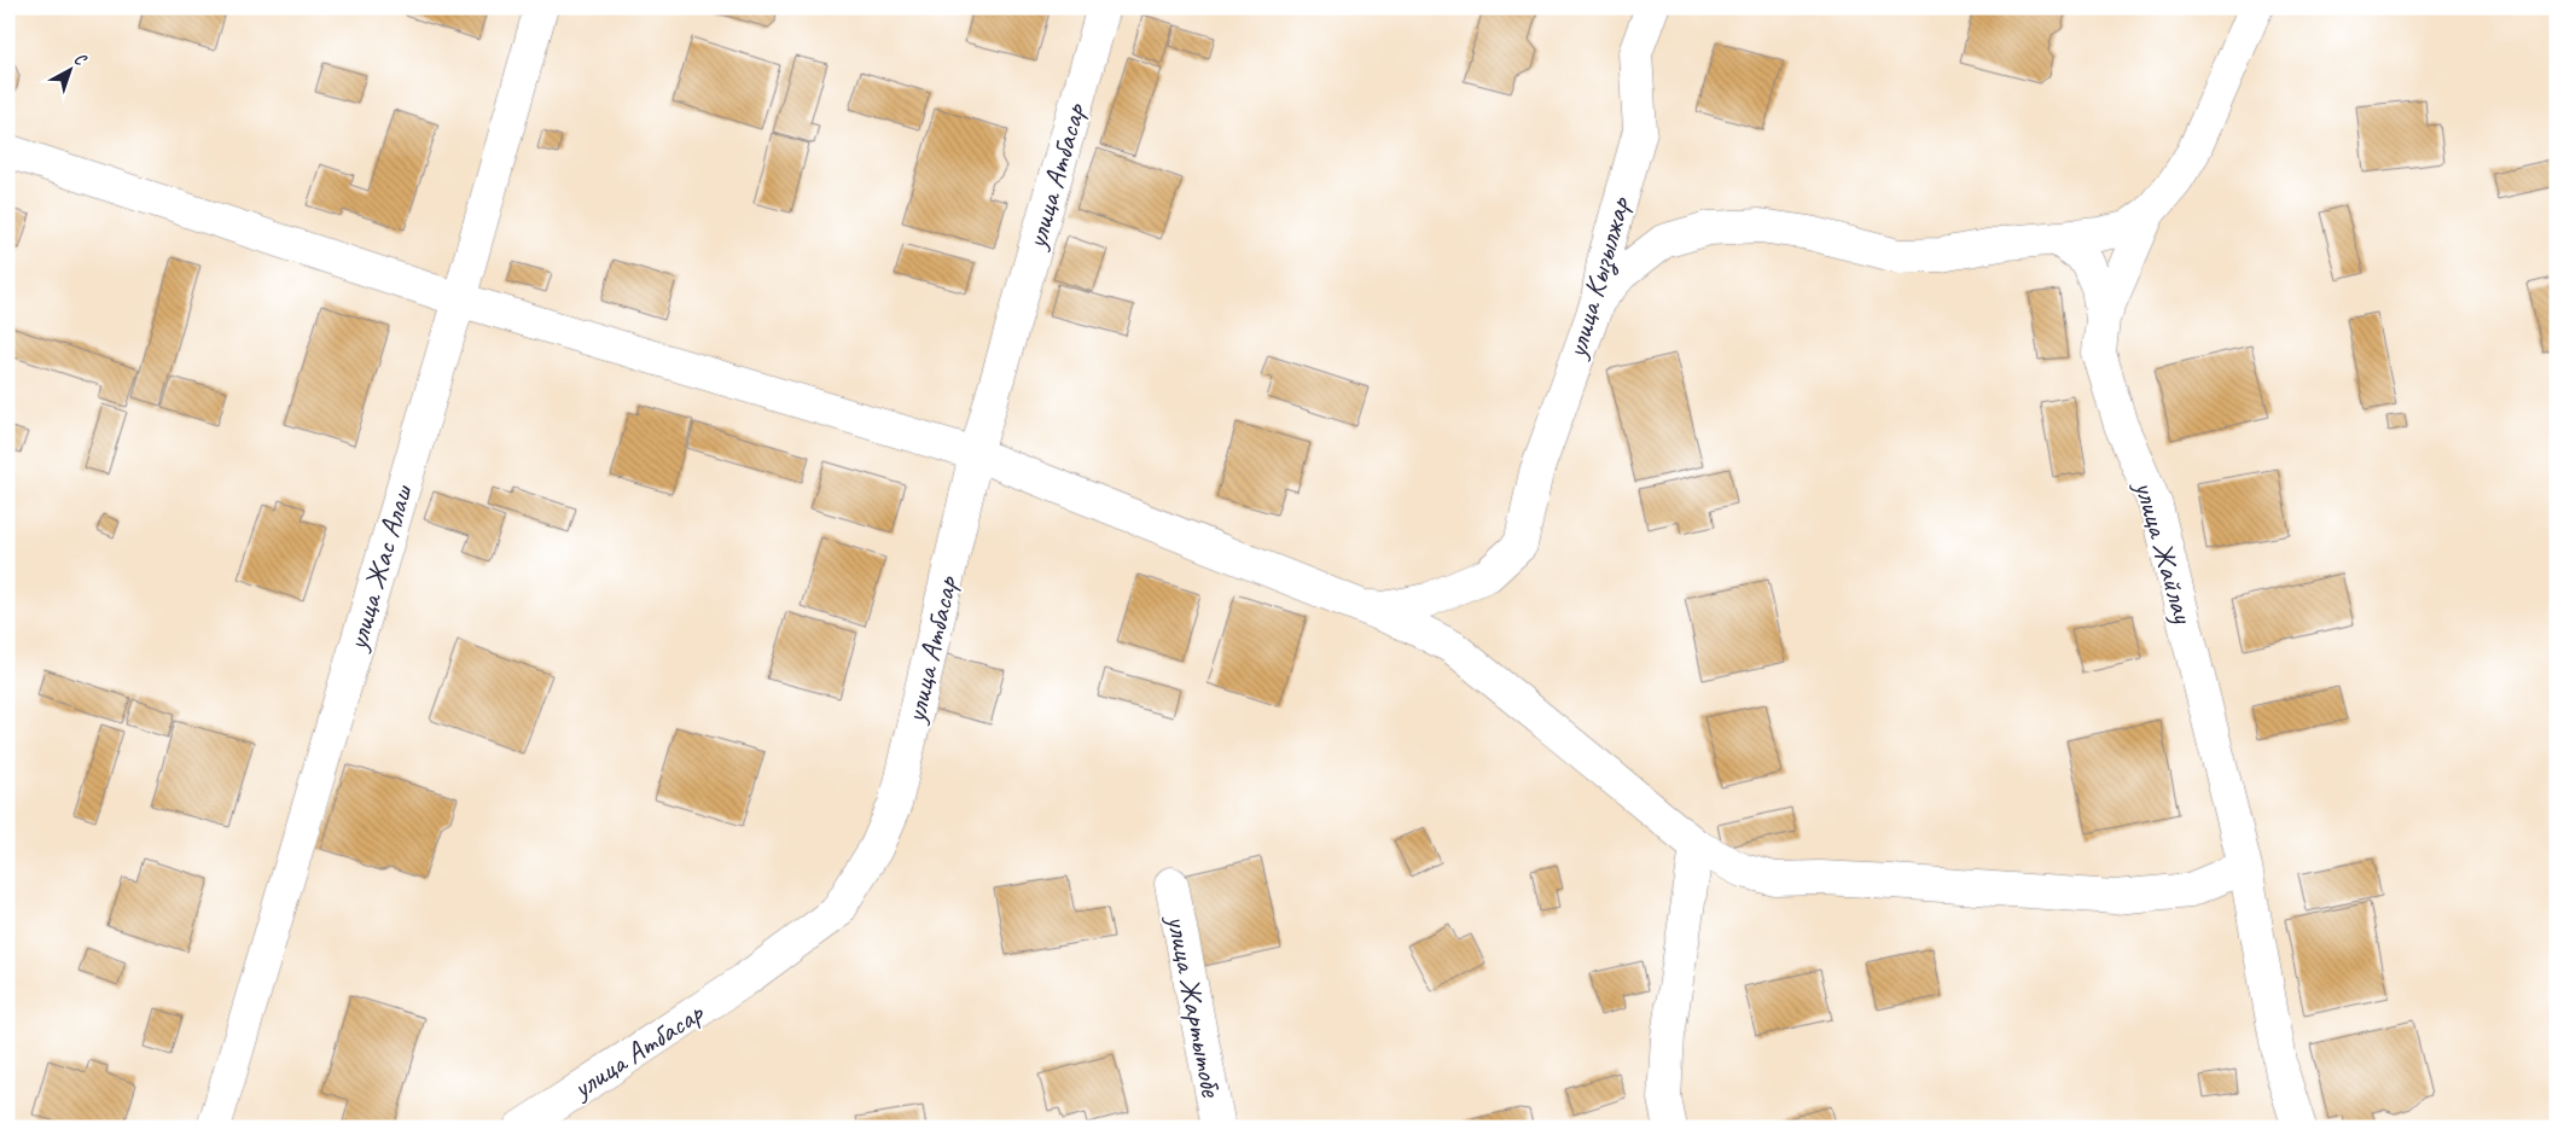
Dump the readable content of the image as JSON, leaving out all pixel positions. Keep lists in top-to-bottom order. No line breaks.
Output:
{"streets":{"street":["улица Атбасар","улица Кызылжар","улица Жайлау","улица Жас Алаш","улица Жартытобе"]},"north":"top right"}
